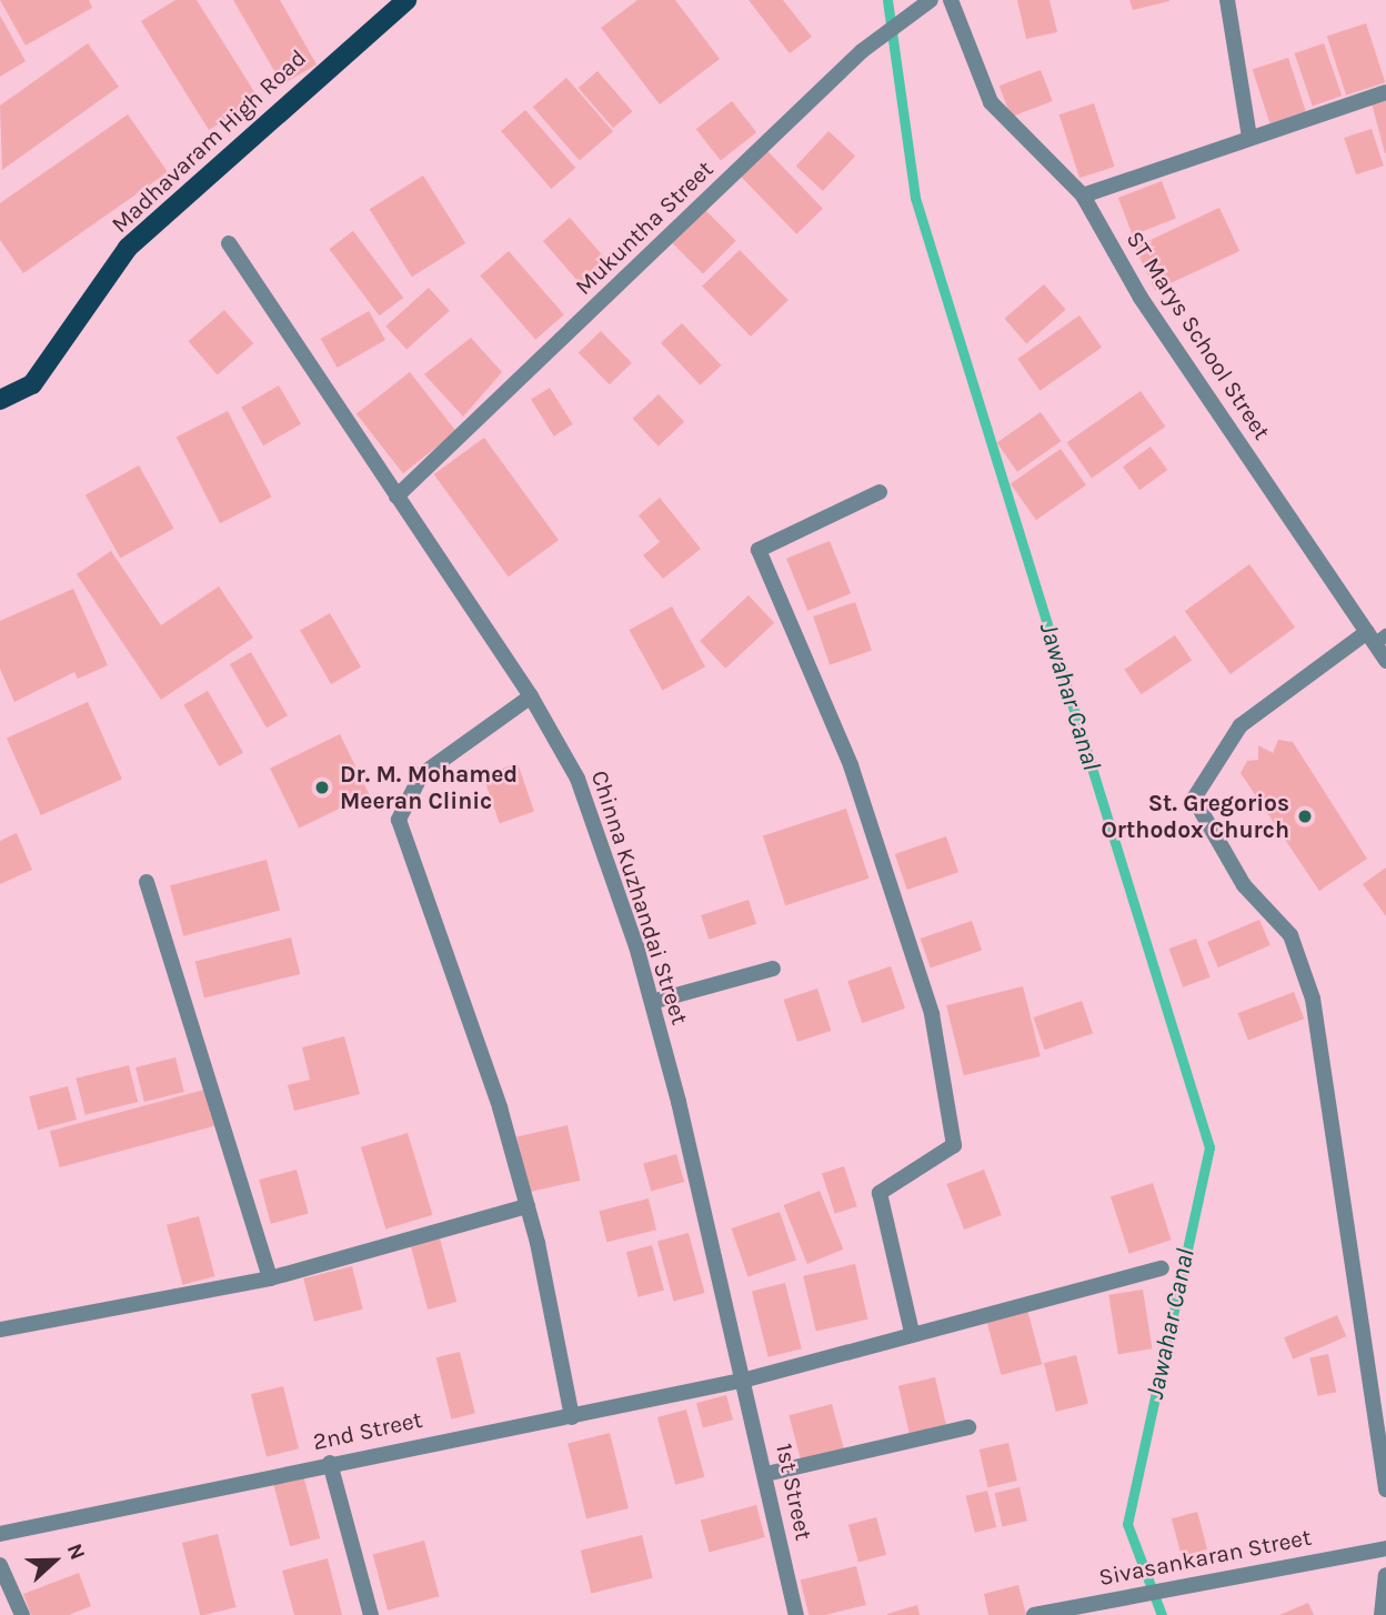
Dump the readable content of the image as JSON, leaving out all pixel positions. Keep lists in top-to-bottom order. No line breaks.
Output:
{"streets":{"main road":["Madhavaram High Road"],"street":["Mukuntha Street","ST Marys School Street","Chinna Kuzhandai Street","2nd Street","1st Street","Sivasankaran Street"]},"crossings":[["Mukuntha Street","Chinna Kuzhandai Street"],["Chinna Kuzhandai Street","2nd Street"],["Chinna Kuzhandai Street","1st Street"],["2nd Street","1st Street"]],"water":["Jawahar Canal"],"places":["Dr. M. Mohamed Meeran Clinic","St. Gregorios Orthodox Church"],"north":"right"}
